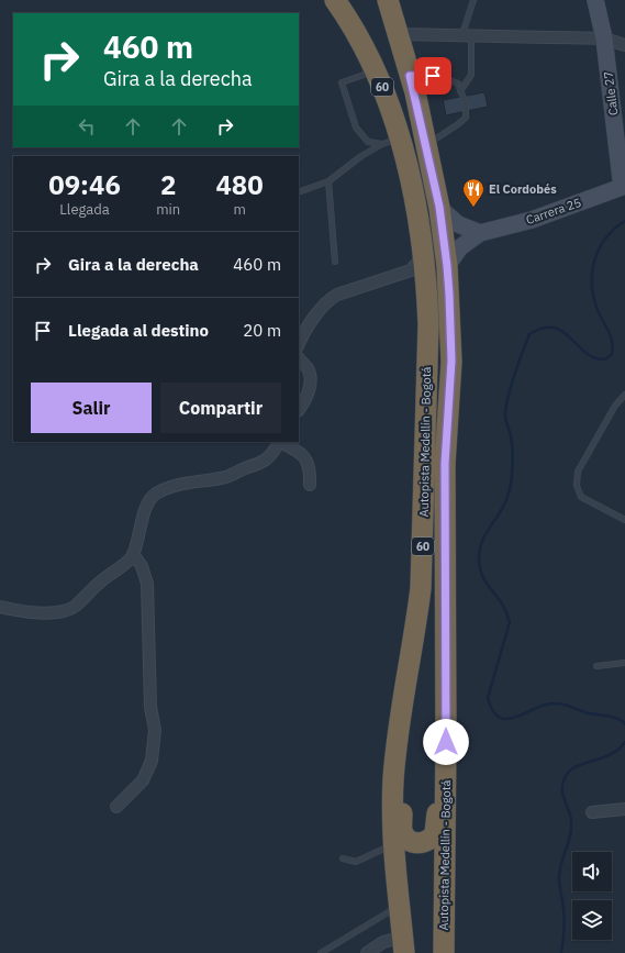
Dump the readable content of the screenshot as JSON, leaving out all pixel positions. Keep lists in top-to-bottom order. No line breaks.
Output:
{"streets":{"highway":["60","Autopista Medellín - Bogotá"],"main road":["Calle 27","Carrera 25"]},"crossings":[["Calle 27","Carrera 25"],["Carrera 25","Autopista Medellín - Bogotá"]],"places":{"restaurant":["El Cordobés"]},"page":{"turn":["460 m","Gira a la derecha"],"eta":["09:46","Llegada","2","min","480","m"],"list":[{"name":"Gira a la derecha","value":"460 m"},{"name":"Llegada al destino","value":"20 m"}],"buttons":["Salir","Compartir"]}}
